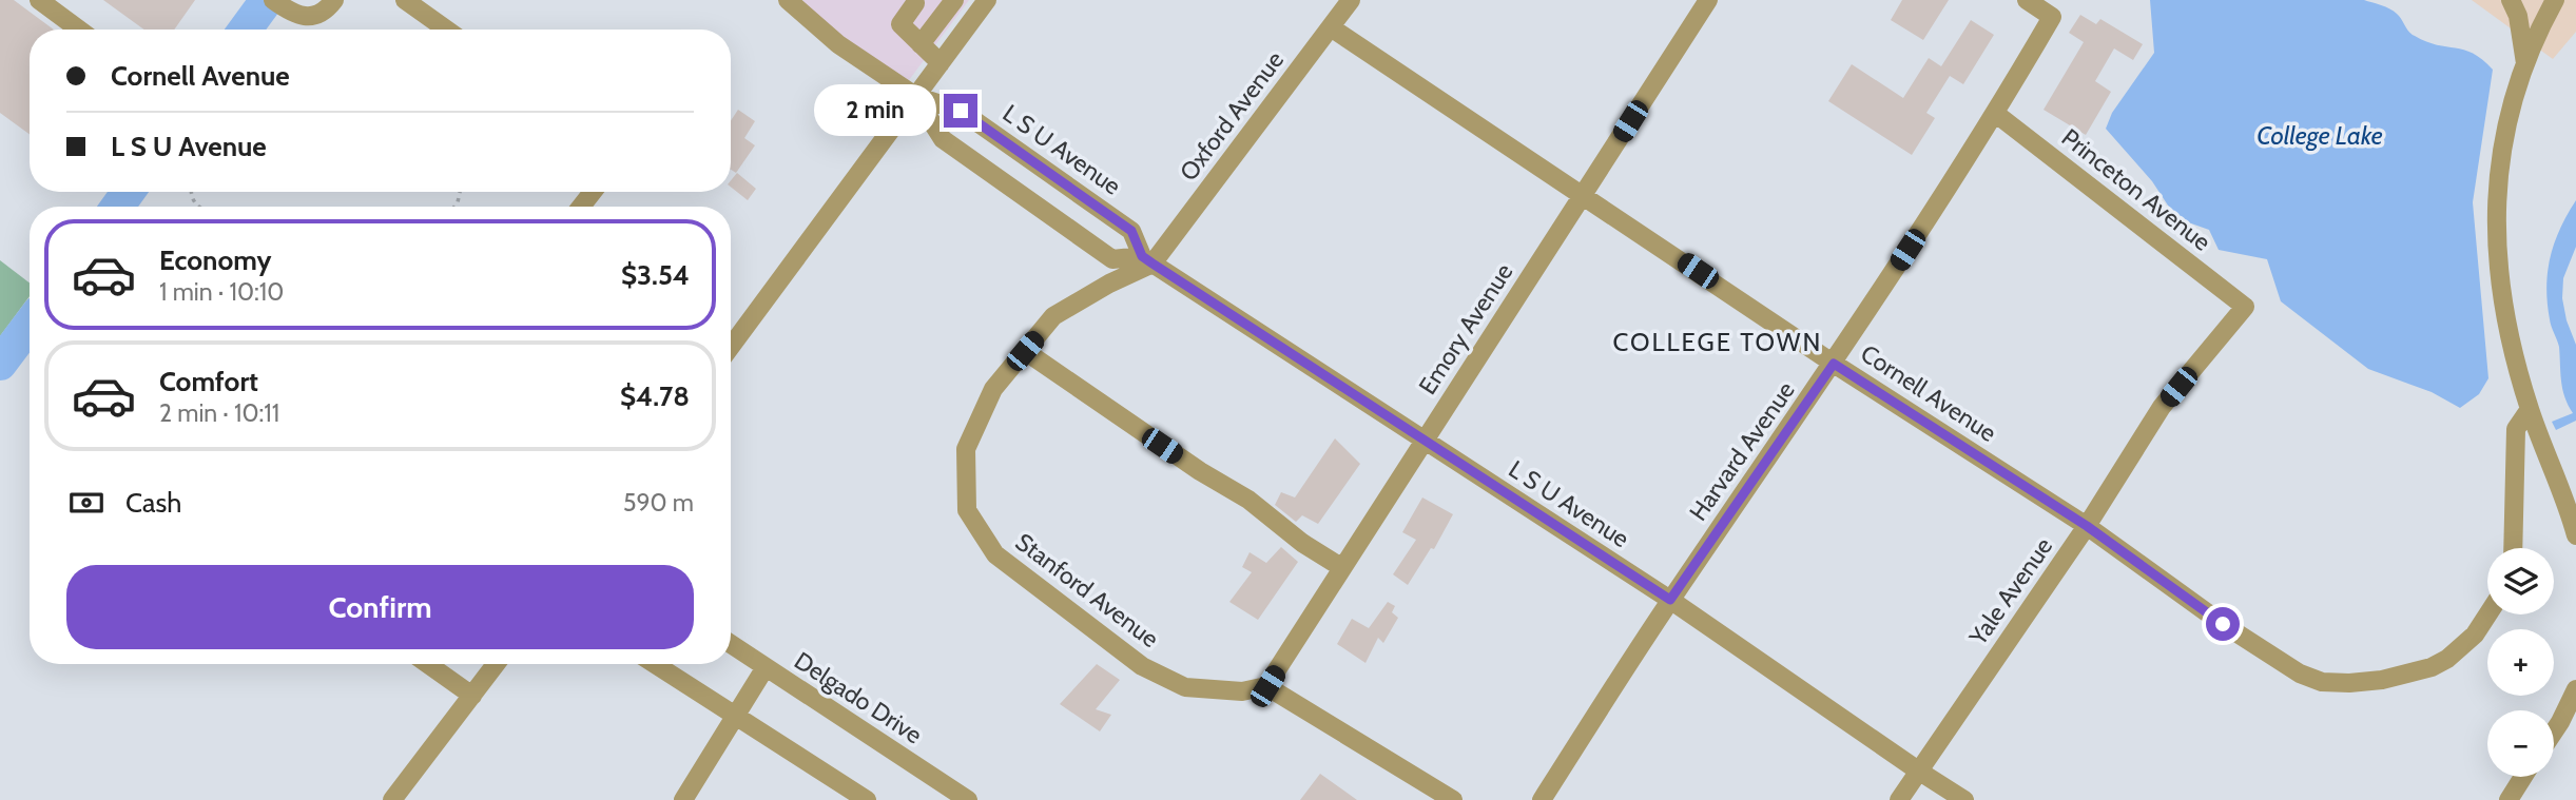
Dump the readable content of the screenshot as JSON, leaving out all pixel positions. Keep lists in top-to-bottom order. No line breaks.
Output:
{"streets":{"street":["Oxford Avenue","L S U Avenue","Princeton Avenue","Emory Avenue","Cornell Avenue","Harvard Avenue","Stanford Avenue","Yale Avenue","Delgado Drive"]},"crossings":[["Oxford Avenue","L S U Avenue"],["Oxford Avenue","Cornell Avenue"],["Oxford Avenue","Stanford Avenue"],["L S U Avenue","Emory Avenue"],["L S U Avenue","Harvard Avenue"],["L S U Avenue","Stanford Avenue"],["L S U Avenue","Yale Avenue"],["Princeton Avenue","Harvard Avenue"],["Princeton Avenue","Yale Avenue"],["Emory Avenue","Cornell Avenue"],["Emory Avenue","Stanford Avenue"],["Cornell Avenue","Harvard Avenue"],["Cornell Avenue","Yale Avenue"]],"districts":["COLLEGE TOWN"],"water":["College Lake"],"page":{"banner":["Cornell Avenue","L S U Avenue"],"bubble":"2 min","list":[{"name":"Economy","note":"1 min · 10:10","value":"$3.54"},{"name":"Comfort","note":"2 min · 10:11","value":"$4.78"}],"pay":["Cash","590 m"],"map_buttons":["+","−"],"buttons":"Confirm"}}
